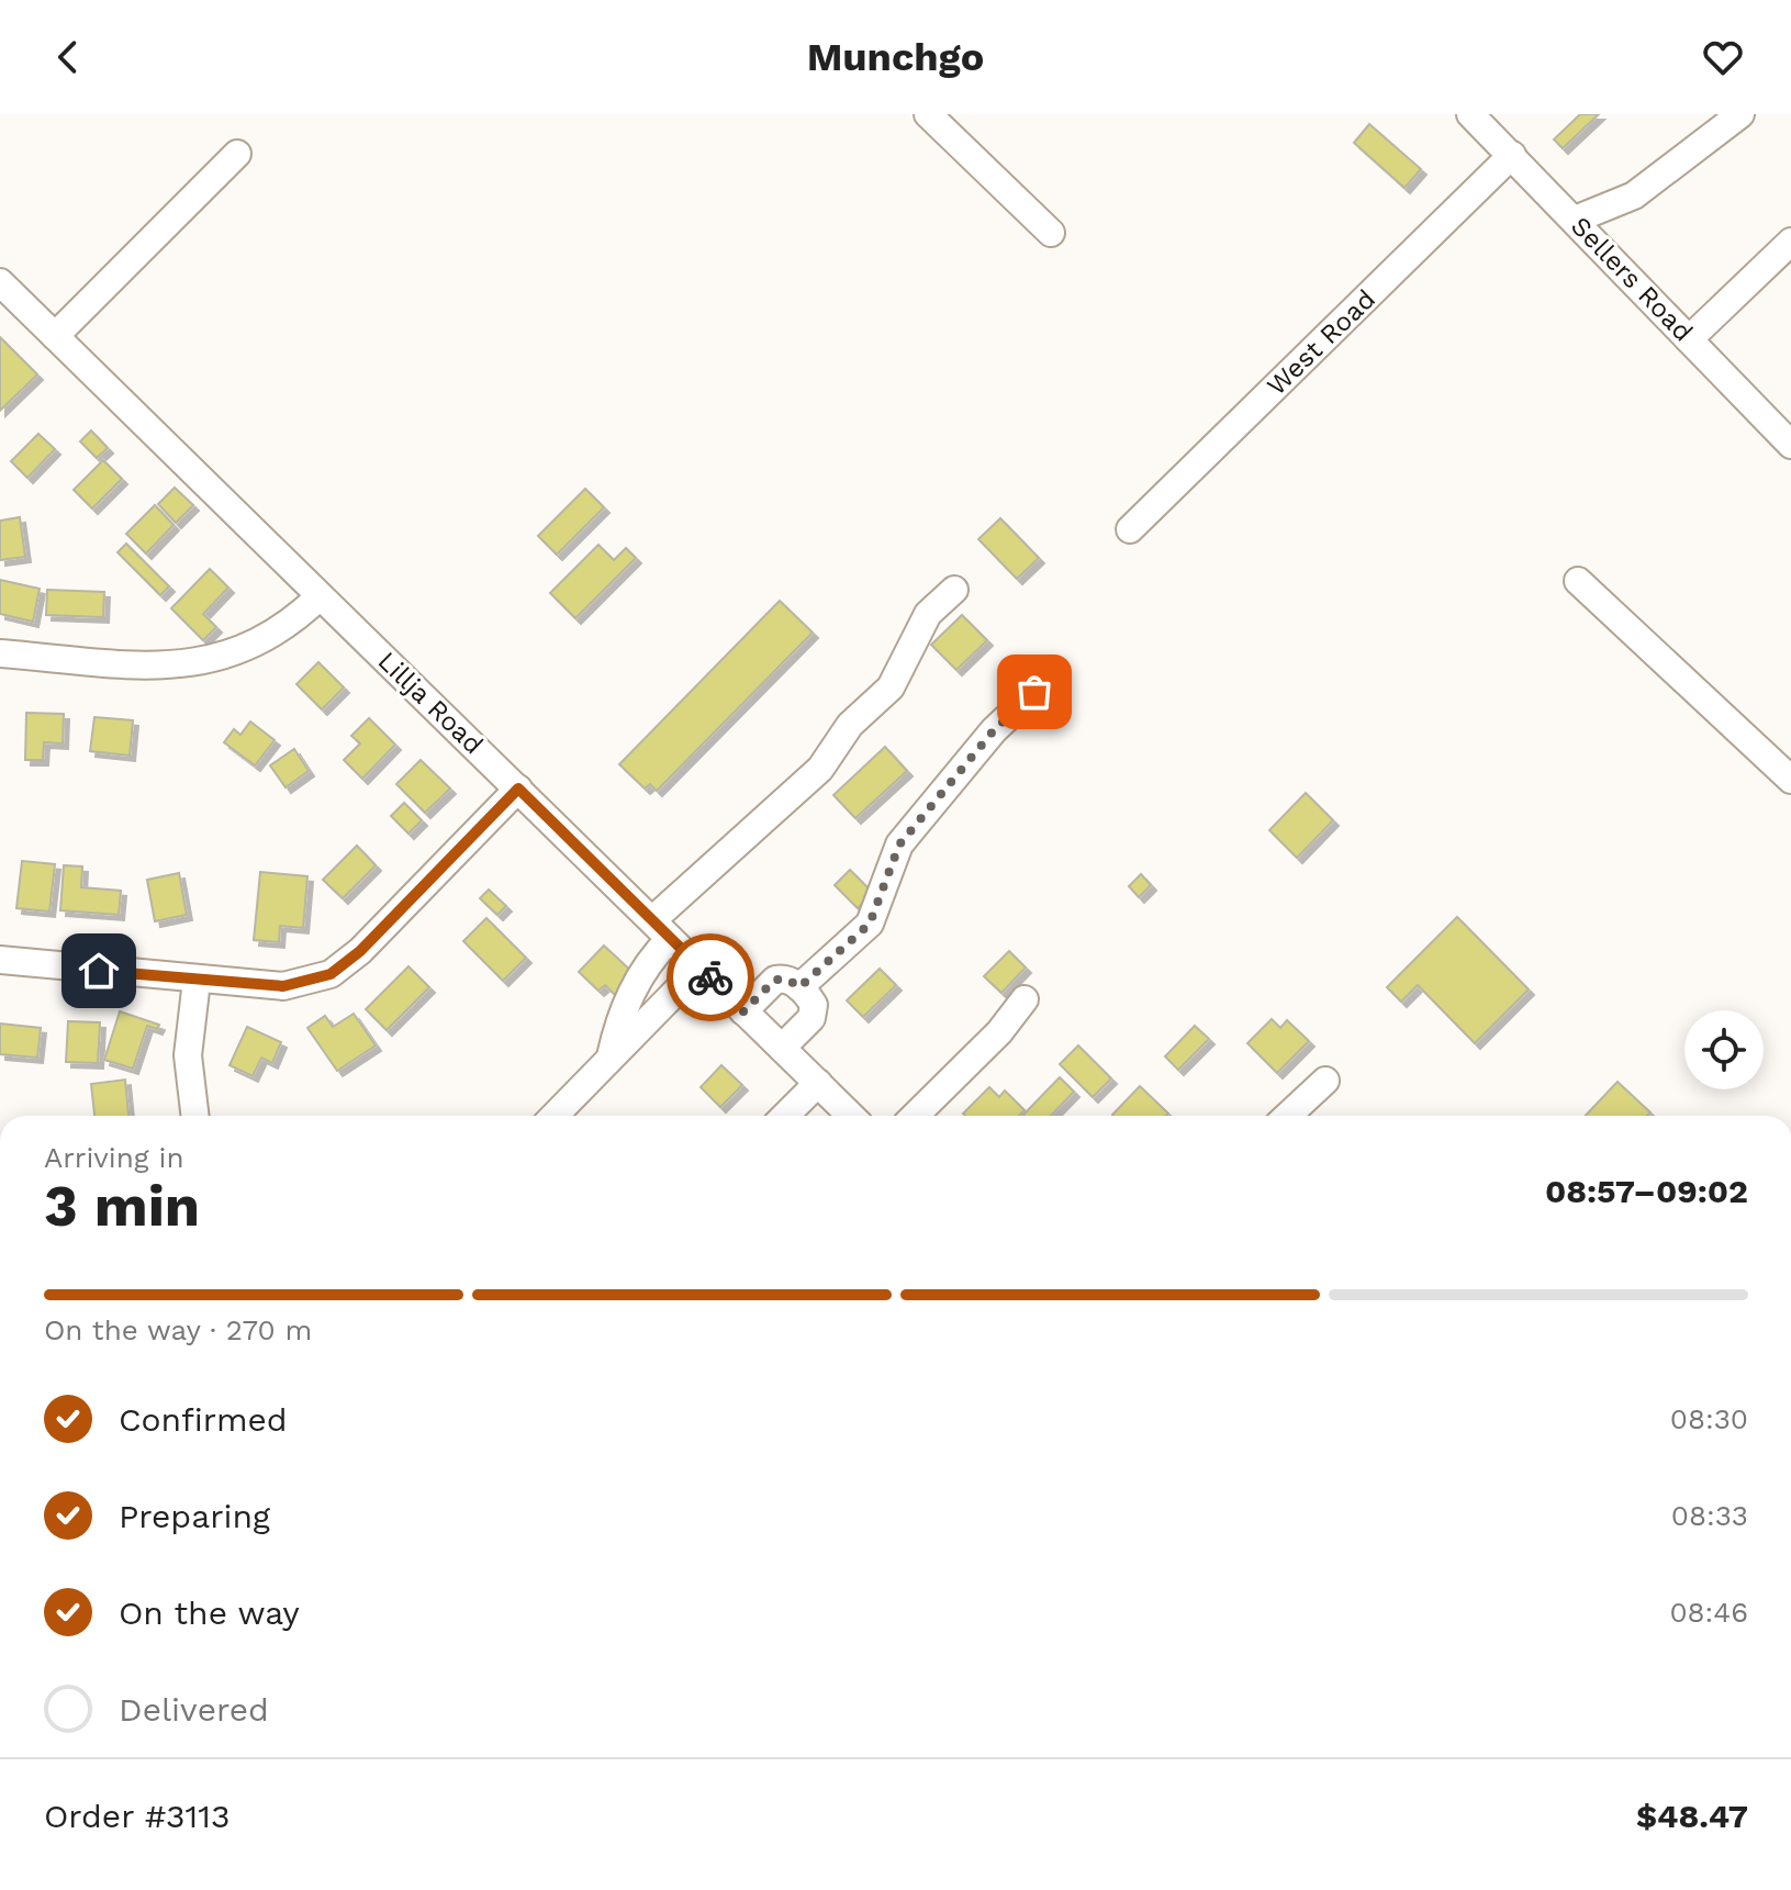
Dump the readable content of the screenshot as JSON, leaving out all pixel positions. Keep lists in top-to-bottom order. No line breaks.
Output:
{"streets":{"street":["Sellers Road","West Road","Lillja Road"]},"crossings":[["Sellers Road","West Road"]],"page":{"header":"Munchgo","heading":["3 min","Arriving in","08:57–09:02"],"panel":["Order #3113","$48.47"],"bar":"On the way · 270 m","list":[["Confirmed","08:30"],["Preparing","08:33"],["On the way","08:46"],"Delivered"]}}
